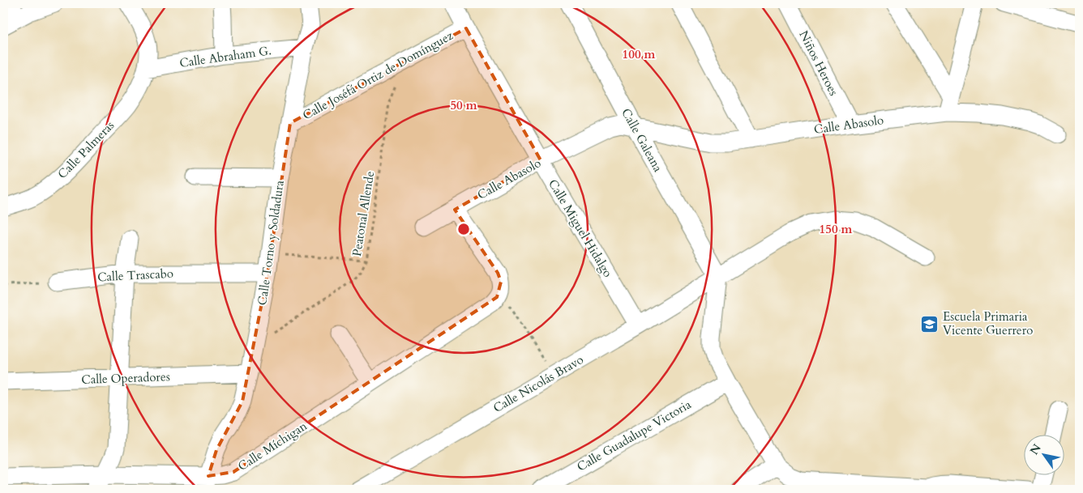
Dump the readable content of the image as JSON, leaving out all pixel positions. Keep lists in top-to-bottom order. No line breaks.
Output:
{"streets":{"street":["Calle Abraham G.","Niños Heroes","Calle Joséfá Ortiz de Domínguez","Calle Abasolo","Calle Galeana","Calle Palmeras","Calle Miguel Hidalgo","Calle Torno y Soldadura","Calle Trascabo","Calle Operadores","Calle Nicolás Bravo","Calle Guadalupe Victoria","Calle Míchigan"],"path":["Peatonal Allende"]},"crossings":[["Calle Abraham G.","Calle Palmeras"],["Calle Abraham G.","Calle Torno y Soldadura"],["Niños Heroes","Calle Abasolo"],["Calle Joséfá Ortiz de Domínguez","Peatonal Allende"],["Calle Joséfá Ortiz de Domínguez","Calle Miguel Hidalgo"],["Calle Joséfá Ortiz de Domínguez","Calle Torno y Soldadura"],["Calle Abasolo","Calle Galeana"],["Calle Abasolo","Calle Miguel Hidalgo"],["Calle Galeana","Calle Nicolás Bravo"],["Peatonal Allende","Calle Torno y Soldadura"],["Calle Miguel Hidalgo","Calle Nicolás Bravo"],["Calle Torno y Soldadura","Calle Trascabo"],["Calle Torno y Soldadura","Calle Operadores"],["Calle Torno y Soldadura","Calle Míchigan"]],"places":{"school or university":["Escuela Primaria Vicente Guerrero"]},"north":"top left","rings":["100 m","50 m","150 m"]}
